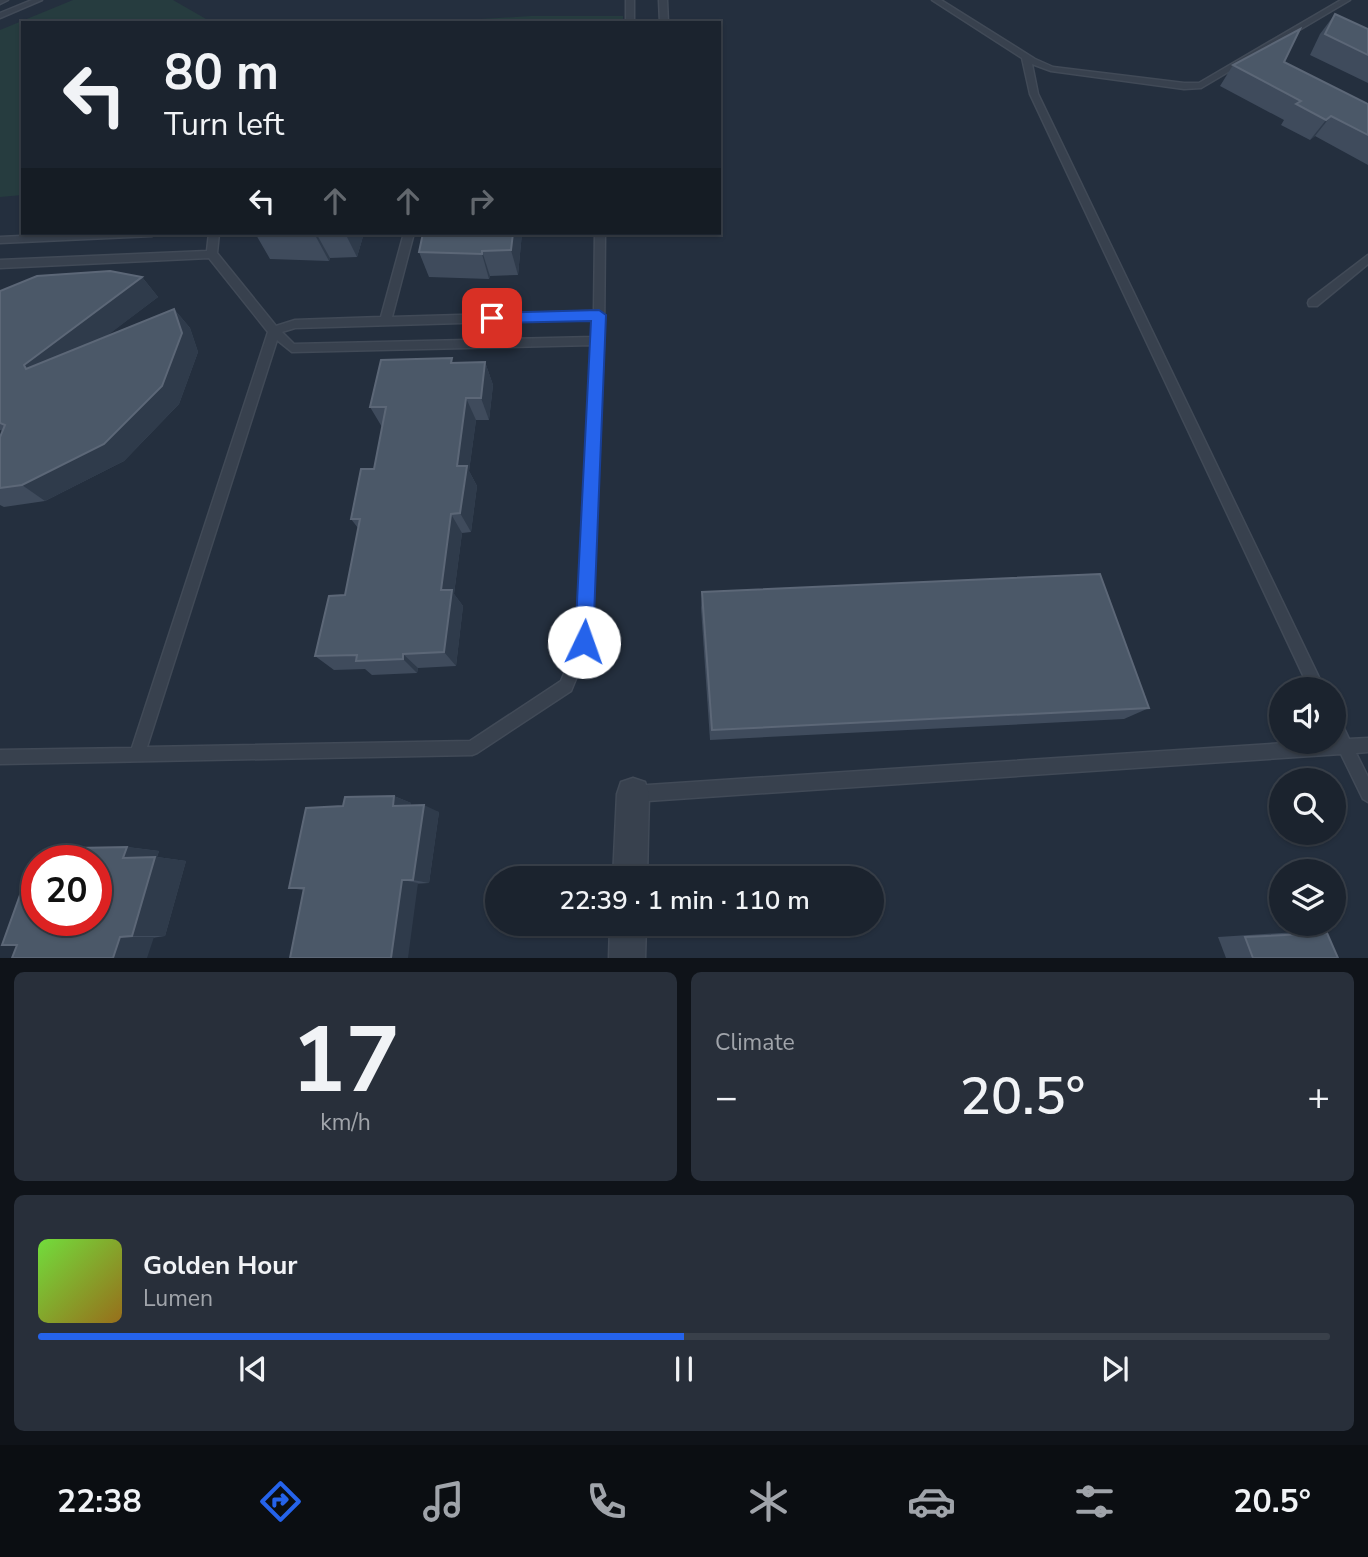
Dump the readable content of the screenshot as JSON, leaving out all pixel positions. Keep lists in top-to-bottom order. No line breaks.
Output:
{"page":{"turn":["80 m","Turn left"],"limit":"20","trip":"22:39 · 1 min · 110 m","tile":[["17","km/h"],"Climate"],"heat":["−","20.5°","+"],"song":["Golden Hour","Lumen"],"tabs":["22:38","20.5°"]}}
